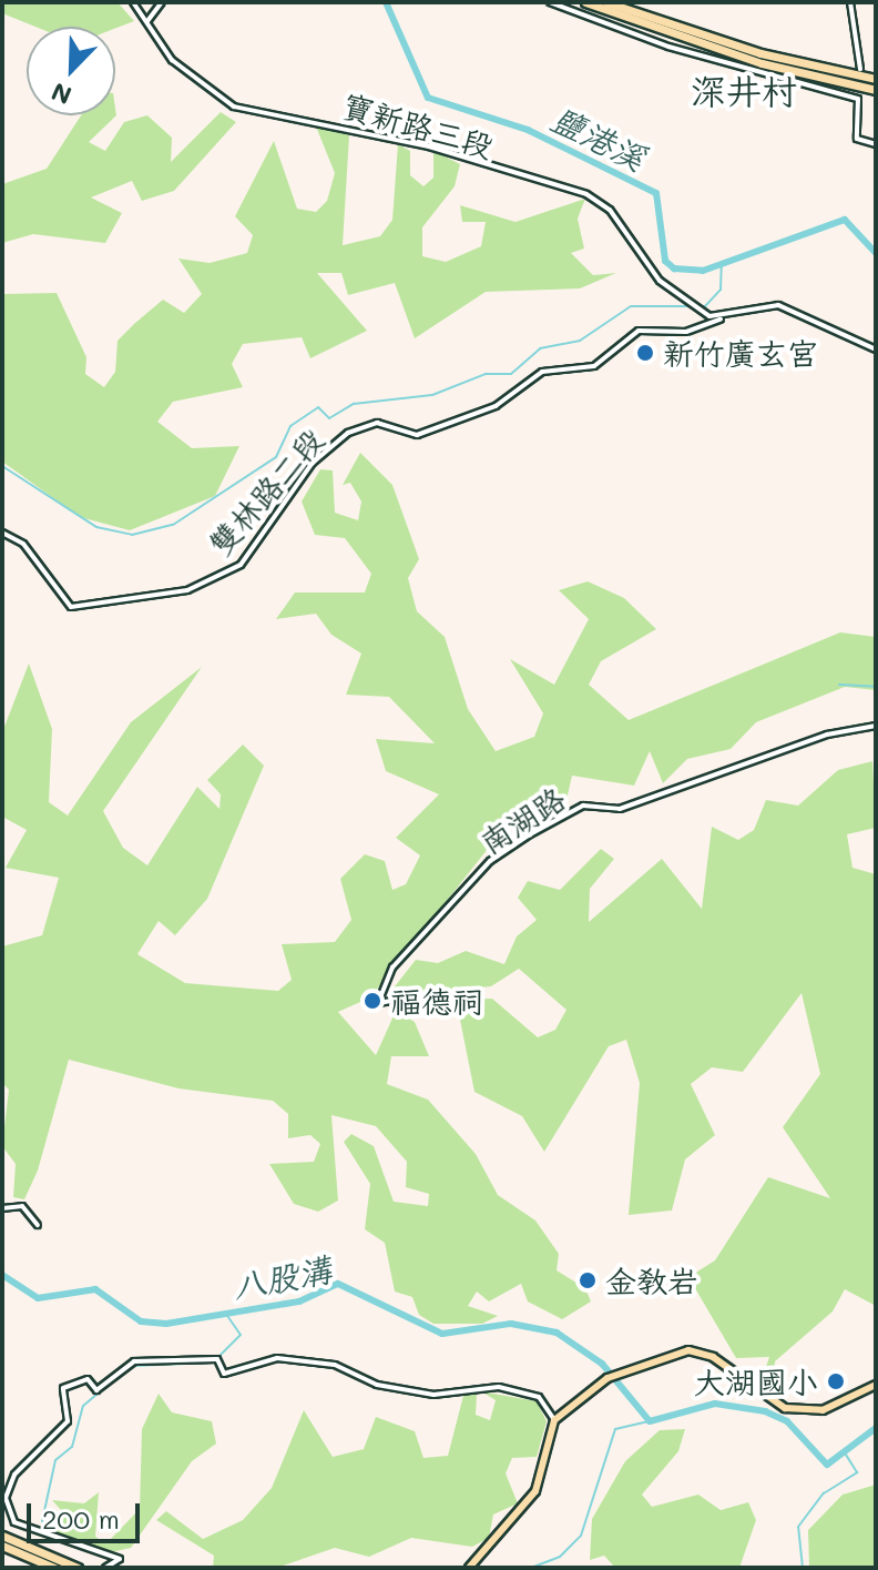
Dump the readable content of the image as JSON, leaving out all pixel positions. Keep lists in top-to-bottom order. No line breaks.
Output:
{"streets":{"street":["寶新路三段","雙林路二段","南湖路"]},"crossings":[["寶新路三段","雙林路二段"]],"districts":["深井村"],"water":["鹽港溪","八股溝"],"places":["新竹廣玄宮","福德祠","金教岩","大湖國小"],"scale_bar":"200 m","north":"bottom left"}
